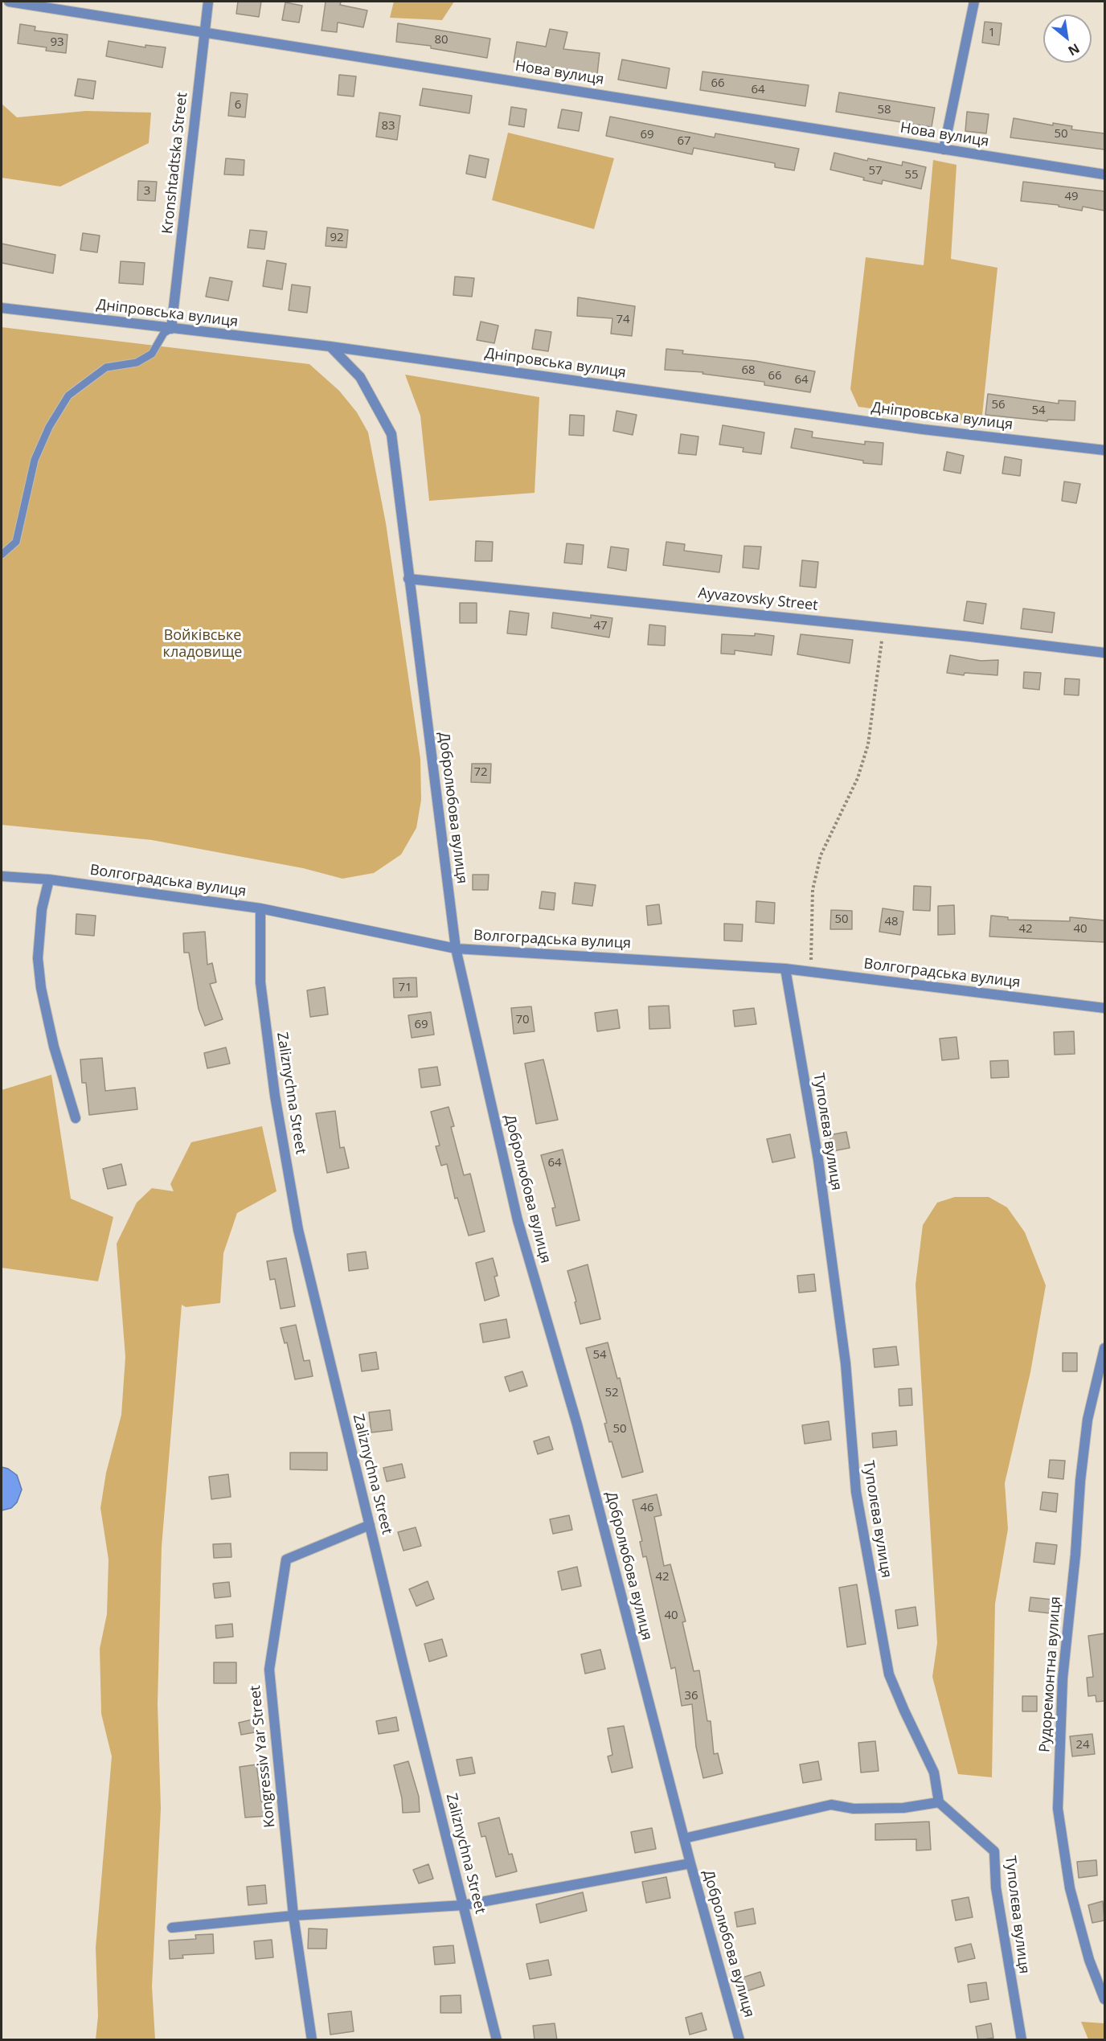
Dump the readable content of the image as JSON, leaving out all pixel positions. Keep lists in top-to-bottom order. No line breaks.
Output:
{"streets":{"street":["Нова вулиця","Kronshtadtska Street","Дніпровська вулиця","Ayvazovsky Street","Добролюбова вулиця","Волгоградська вулиця","Zaliznychna Street","Туполєва вулиця","Рудоремонтна вулиця","Kongressiv Yar Street"]},"crossings":[["Нова вулиця","Kronshtadtska Street"],["Kronshtadtska Street","Дніпровська вулиця"],["Дніпровська вулиця","Добролюбова вулиця"],["Ayvazovsky Street","Добролюбова вулиця"],["Добролюбова вулиця","Волгоградська вулиця"],["Волгоградська вулиця","Zaliznychna Street"],["Волгоградська вулиця","Туполєва вулиця"],["Zaliznychna Street","Kongressiv Yar Street"]],"parks":["Войківське кладовище"],"house_numbers":["1","80","93","66","64","6","58","83","50","69","67","57","55","3","49","92","74","68","66","64","56","54","47","72","50","48","42","40","71","70","69","64","54","52","50","46","42","40","36","24"],"north":"bottom right"}
